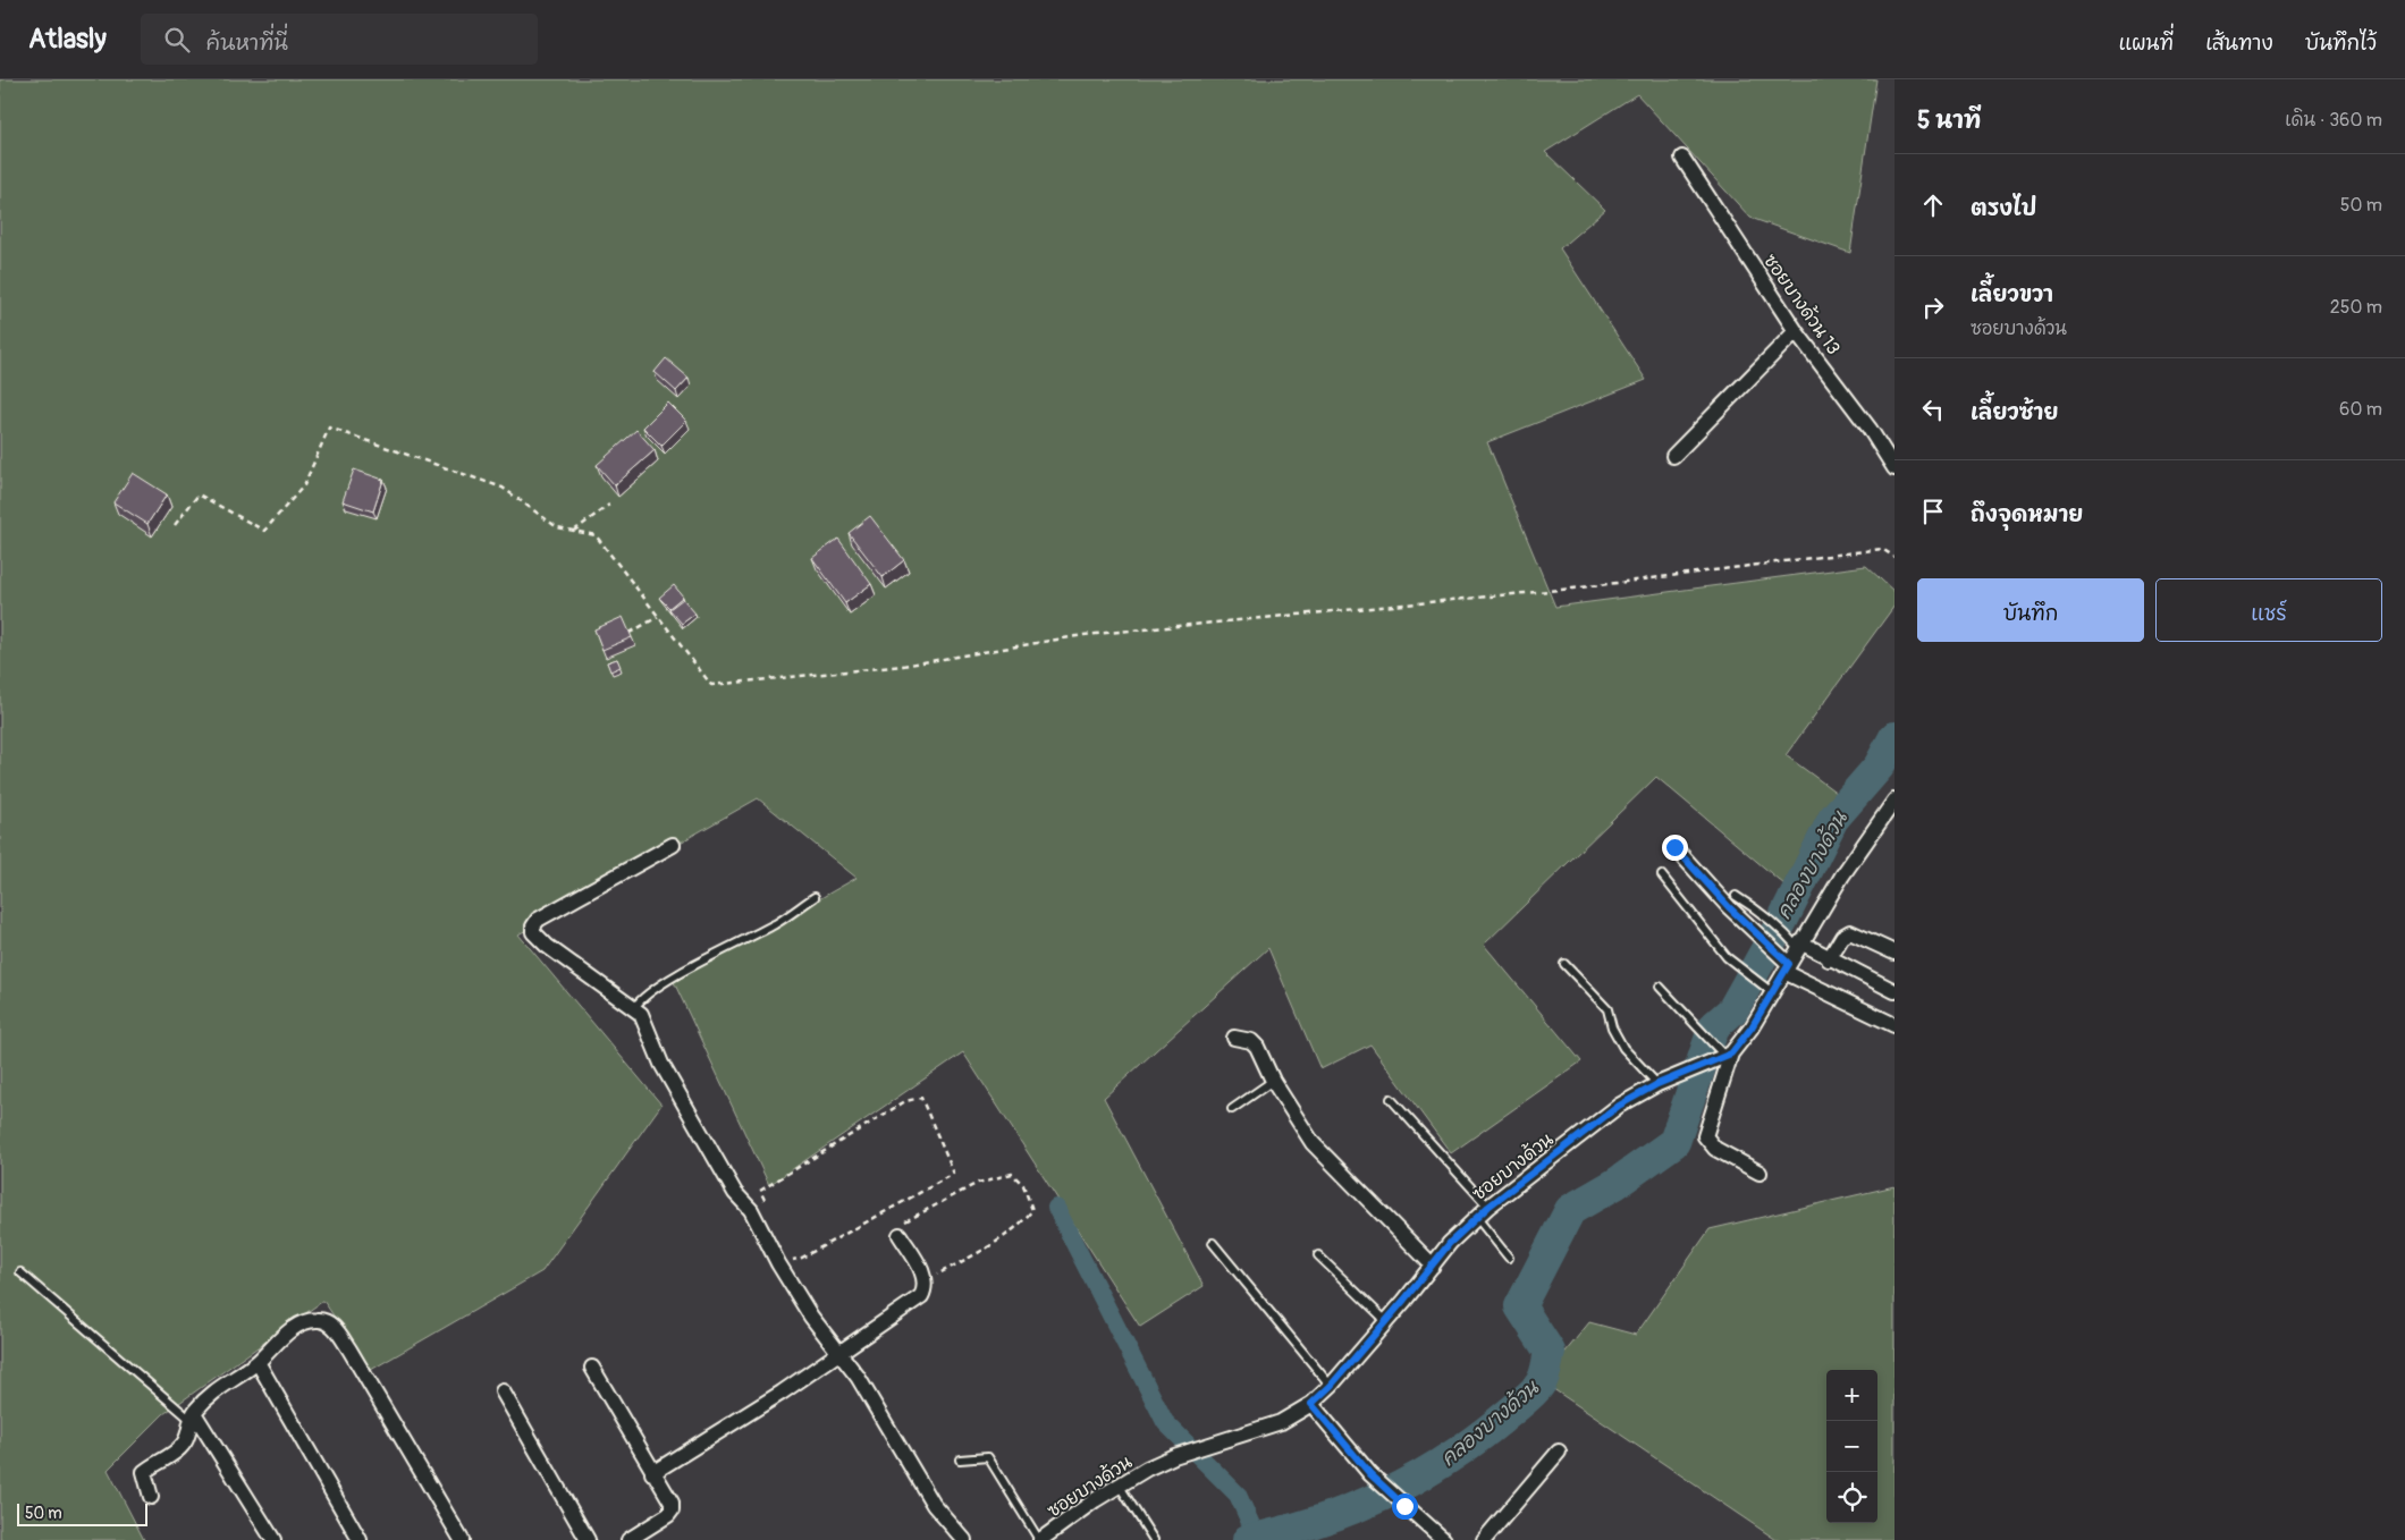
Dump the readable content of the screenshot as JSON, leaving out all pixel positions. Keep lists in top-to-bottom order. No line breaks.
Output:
{"streets":{"street":["ซอยบางด้วน 13","ซอยบางด้วน"]},"water":["คลองบางด้วน"],"scale_bar":"50 m","page":{"header":"Atlasly","search":"ค้นหาที่นี่","nav":["แผนที่","เส้นทาง","บันทึกไว้"],"heading":["5 นาที","เดิน · 360 m"],"list":[["ตรงไป","50 m"],["เลี้ยวขวา","ซอยบางด้วน","250 m"],["เลี้ยวซ้าย","60 m"],"ถึงจุดหมาย"],"buttons":["บันทึก","แชร์"],"map_buttons":["+","−"],"scale":"50 m"}}
